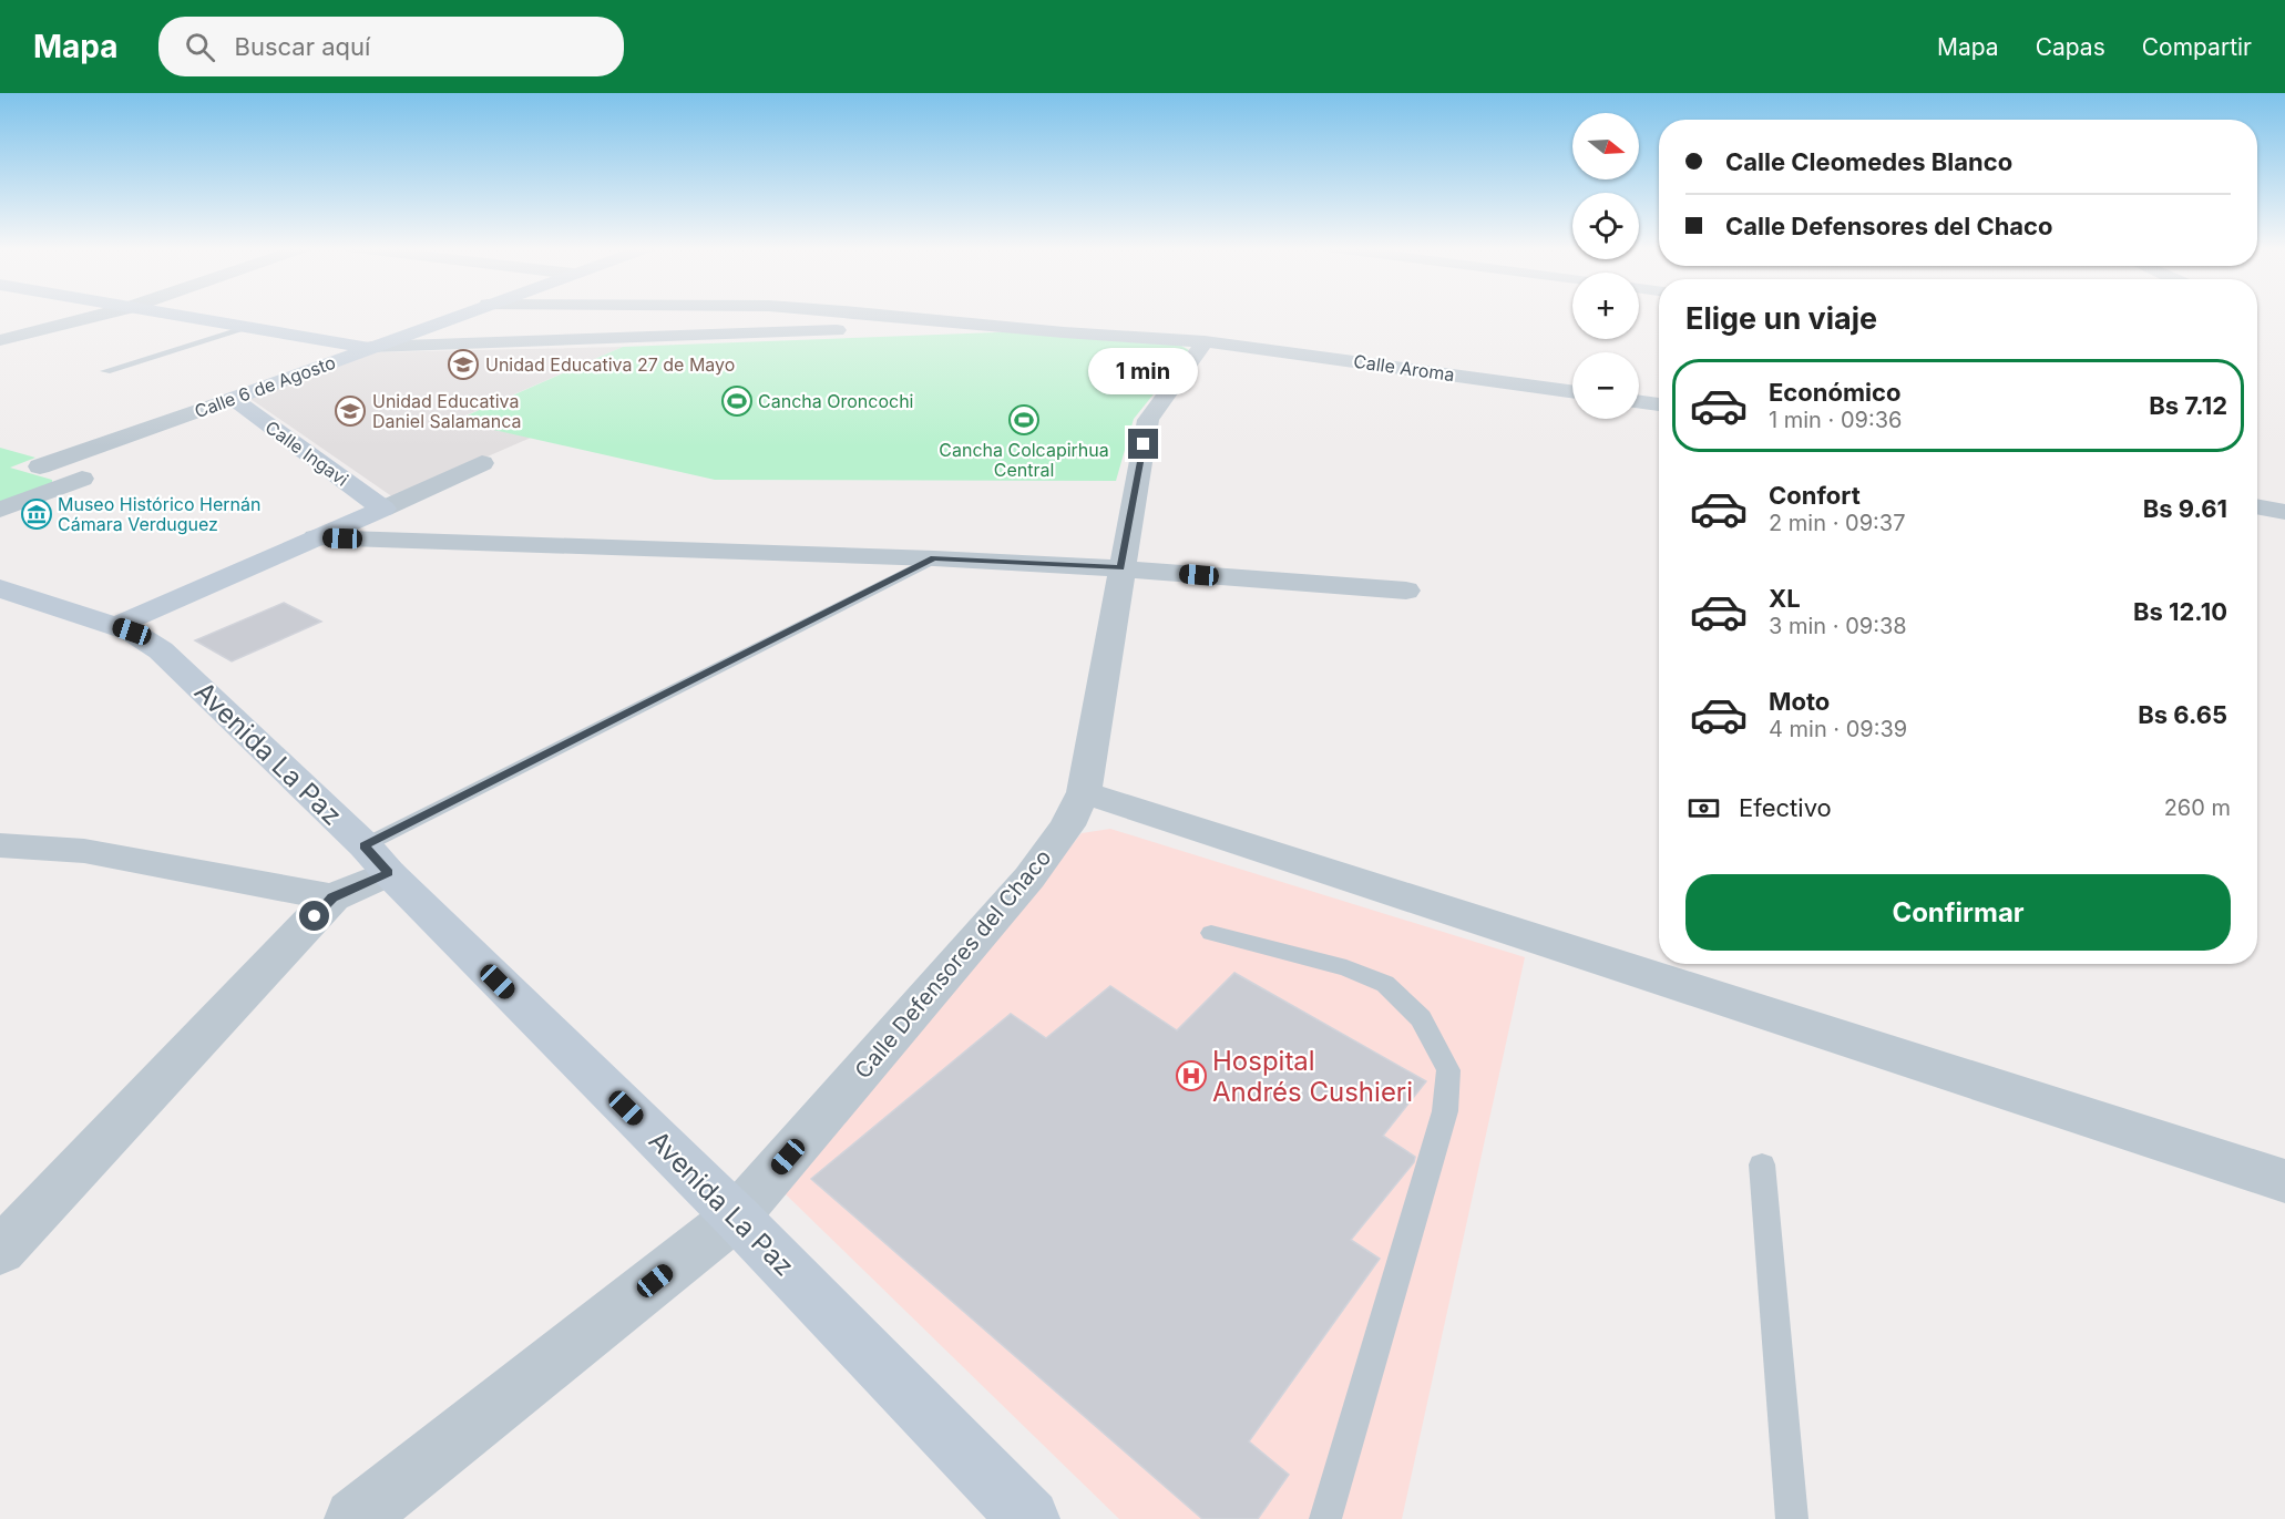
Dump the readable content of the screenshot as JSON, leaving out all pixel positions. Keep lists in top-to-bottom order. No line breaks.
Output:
{"streets":{"main road":["Calle 6 de Agosto","Calle Ingavi","Avenida La Paz"],"street":["Calle Aroma","Calle Defensores del Chaco"]},"crossings":[["Calle Aroma","Calle Defensores del Chaco"],["Calle 6 de Agosto","Calle Ingavi"],["Avenida La Paz","Calle Defensores del Chaco"]],"places":{"school or university":["Unidad Educativa 27 de Mayo","Unidad Educativa Daniel Salamanca"],"sports":["Cancha Oroncochi","Cancha Colcapirhua Central"],"museum":["Museo Histórico Hernán Cámara Verduguez"],"hospital":["Hospital Andrés Cushieri"]},"north":"right","page":{"header":"Mapa","search":"Buscar aquí","nav":["Mapa","Capas","Compartir"],"map_buttons":["+","−"],"banner":["Calle Cleomedes Blanco","Calle Defensores del Chaco"],"heading":"Elige un viaje","bubble":"1 min","list":[{"name":"Económico","note":"1 min · 09:36","value":"Bs 7.12"},{"name":"Confort","note":"2 min · 09:37","value":"Bs 9.61"},{"name":"XL","note":"3 min · 09:38","value":"Bs 12.10"},{"name":"Moto","note":"4 min · 09:39","value":"Bs 6.65"}],"pay":["Efectivo","260 m"],"buttons":"Confirmar"}}
